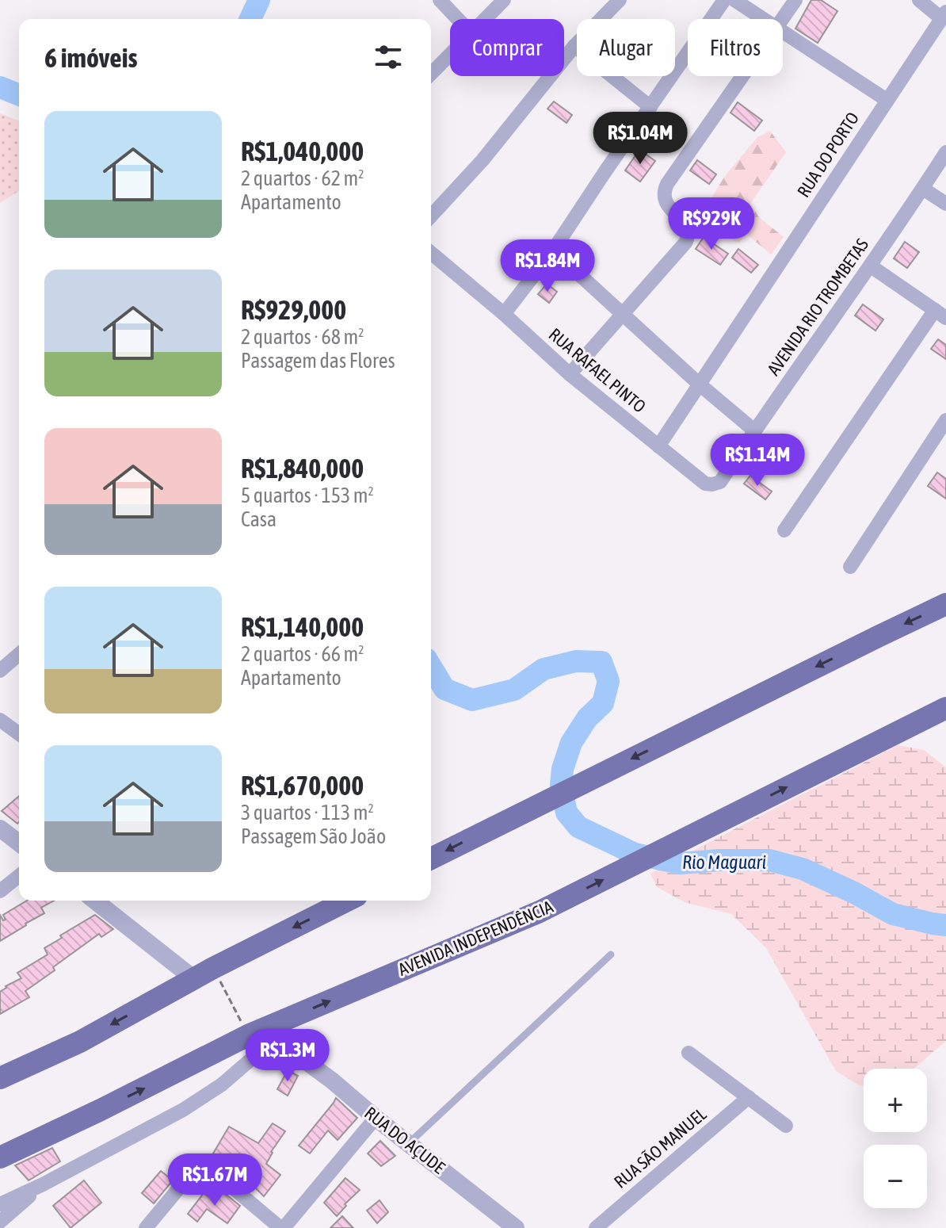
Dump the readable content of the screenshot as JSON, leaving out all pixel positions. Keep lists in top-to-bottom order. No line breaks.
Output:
{"streets":{"main road":["AVENIDA INDEPENDÊNCIA"],"street":["RUA DO PORTO","AVENIDA RIO TROMBETAS","RUA RAFAEL PINTO","RUA DO AÇUDE","RUA SÃO MANUEL"]},"crossings":[["RUA DO PORTO","RUA RAFAEL PINTO"],["AVENIDA RIO TROMBETAS","RUA RAFAEL PINTO"],["AVENIDA INDEPENDÊNCIA","RUA DO AÇUDE"]],"water":["Rio Maguari"],"page":{"chip":["Comprar","Alugar","Filtros"],"heading":"6 imóveis","list":[{"name":"R$1,040,000","note":"2 quartos · 62 m² · Apartamento"},{"name":"R$929,000","note":"2 quartos · 68 m² · Passagem das Flores"},{"name":"R$1,840,000","note":"5 quartos · 153 m² · Casa"},{"name":"R$1,140,000","note":"2 quartos · 66 m² · Apartamento"},{"name":"R$1,670,000","note":"3 quartos · 113 m² · Passagem São João"}],"price":["R$1.04M","R$929K","R$1.84M","R$1.14M","R$1.3M","R$1.67M"],"map_buttons":["+","−"]}}
